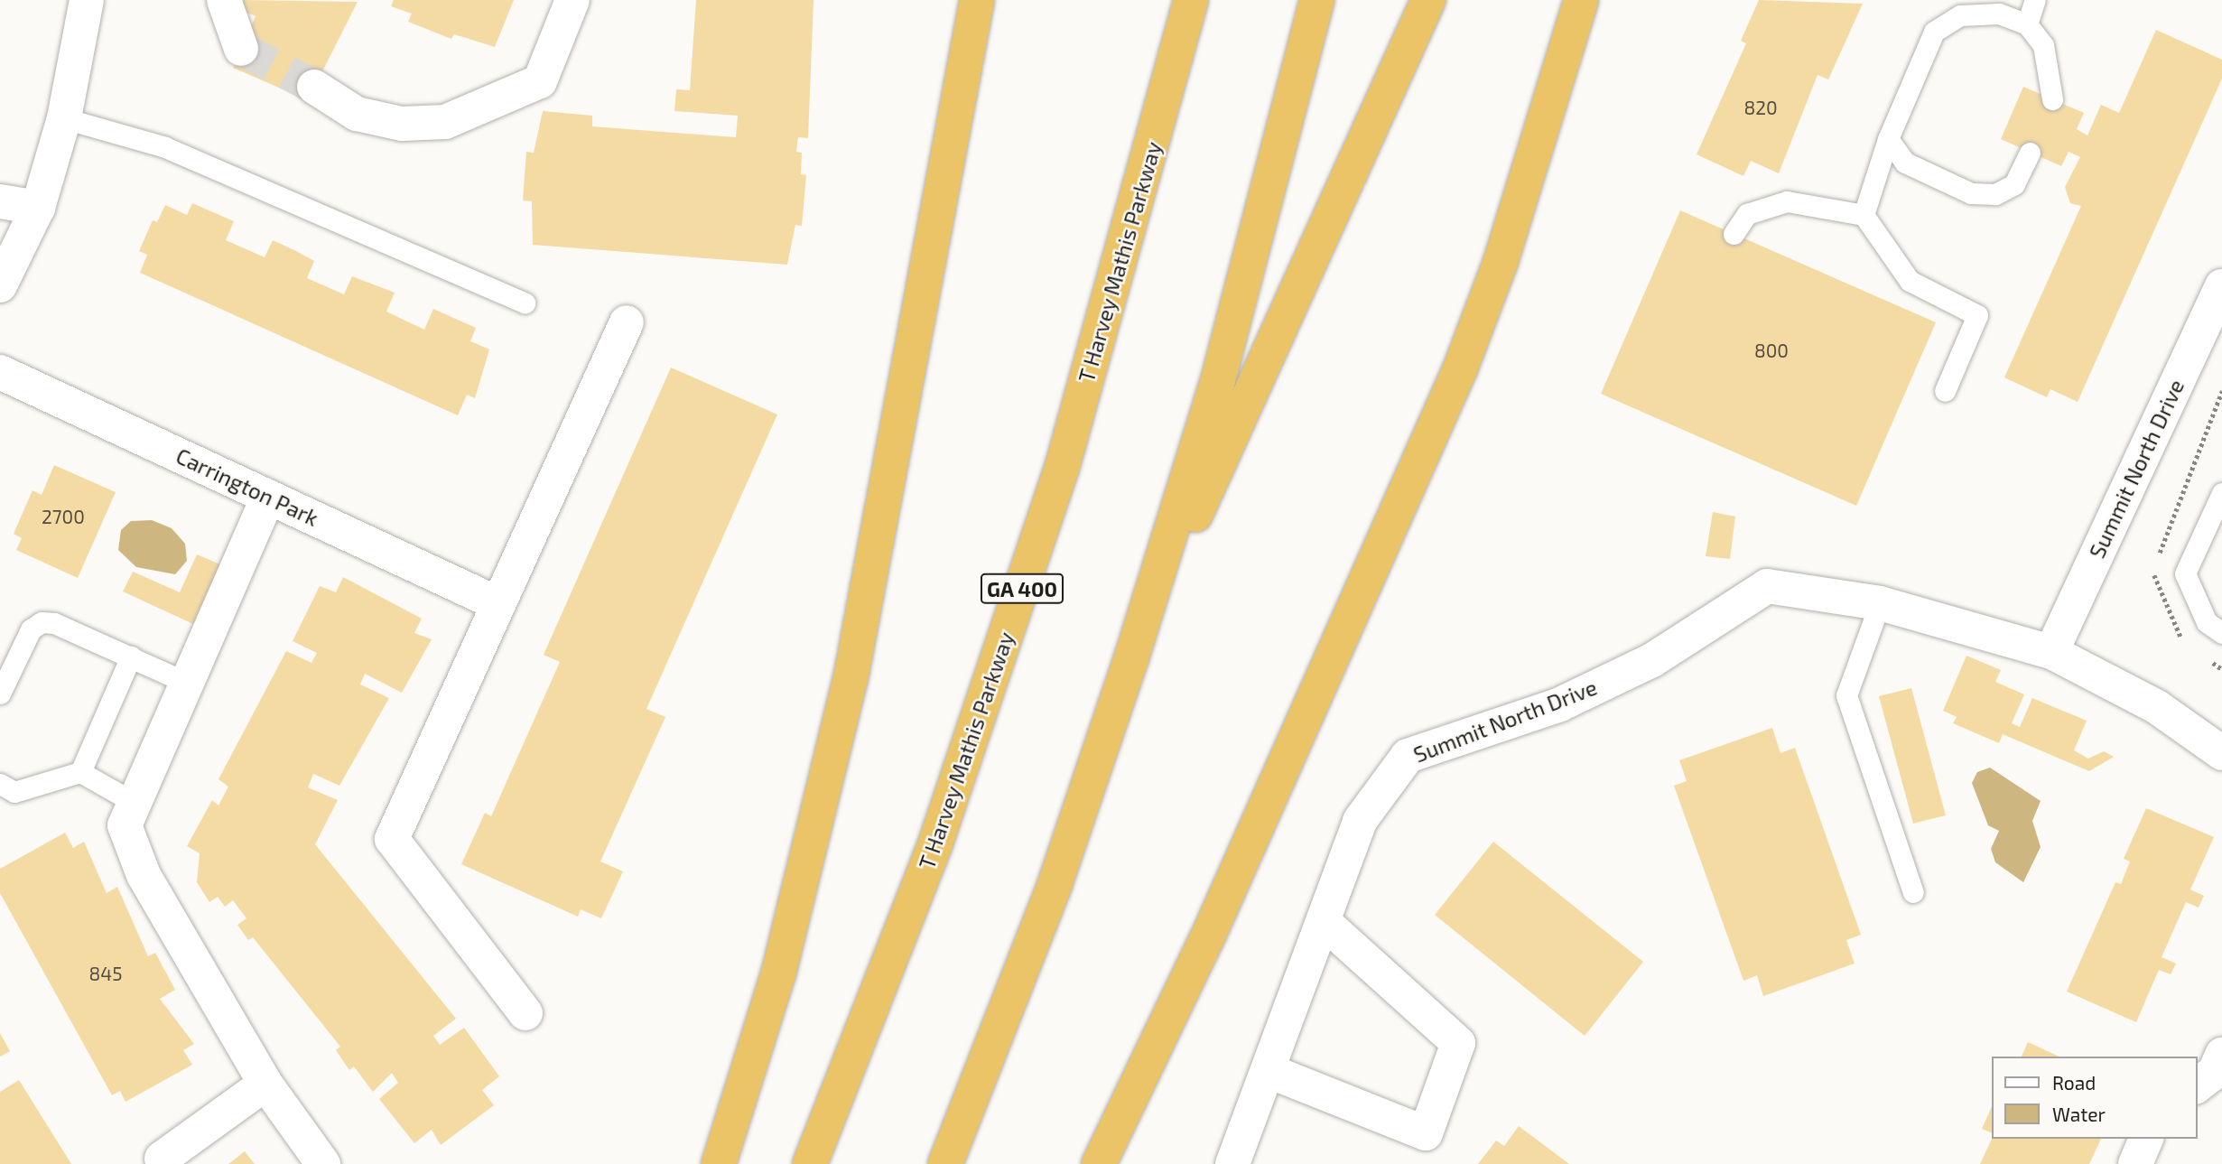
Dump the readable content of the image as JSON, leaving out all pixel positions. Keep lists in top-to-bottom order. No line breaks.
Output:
{"streets":{"highway":["T Harvey Mathis Parkway","GA 400"],"street":["Summit North Drive","Carrington Park"]},"house_numbers":["820","800","2700","845"],"legend":["Road","Water"]}
